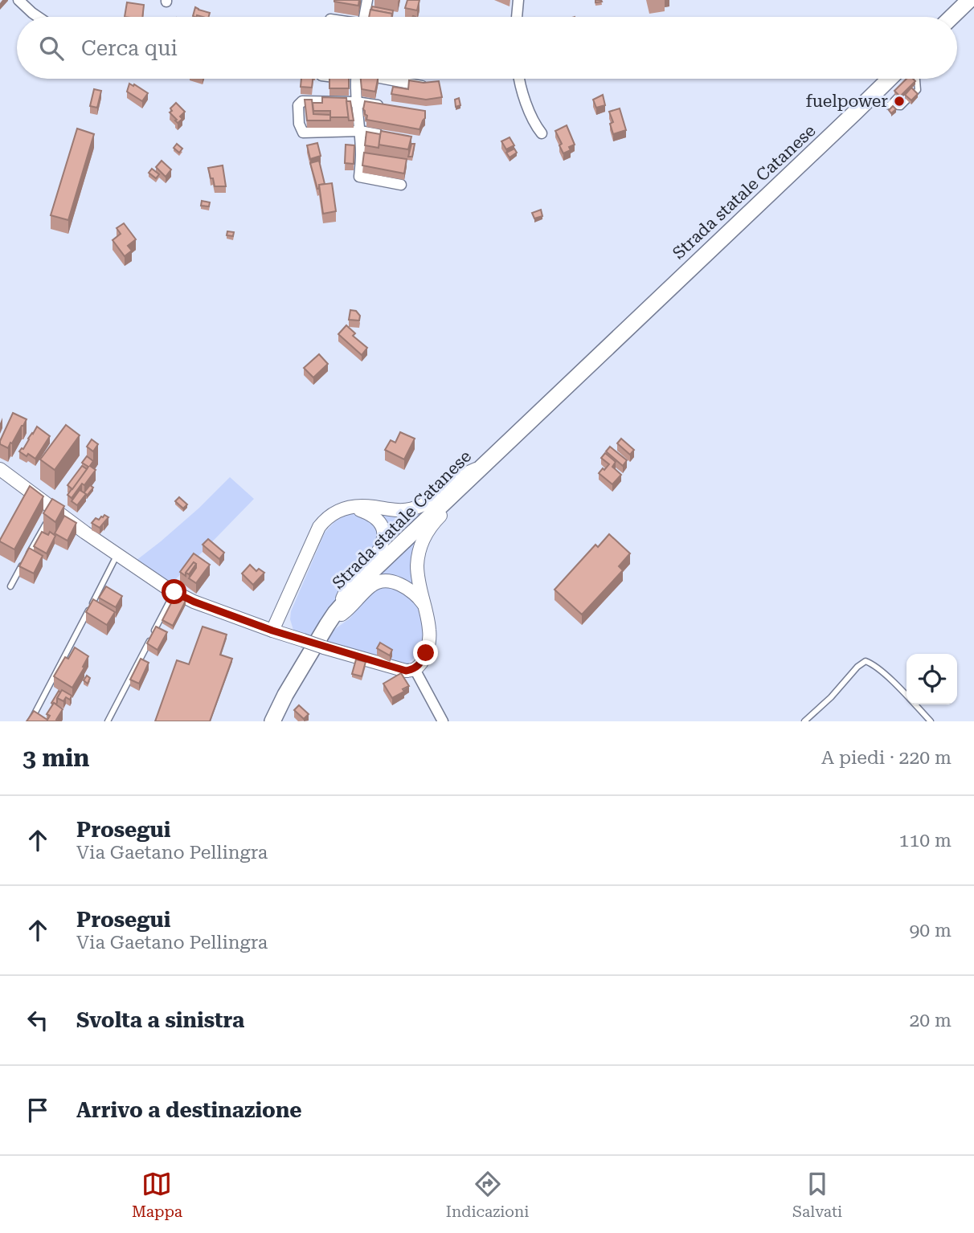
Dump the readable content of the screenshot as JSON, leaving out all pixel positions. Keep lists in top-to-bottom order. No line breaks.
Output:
{"streets":{"main road":["Strada statale Catanese"]},"places":["fuelpower"],"page":{"search":"Cerca qui","heading":["3 min","A piedi · 220 m"],"list":[["Prosegui","Via Gaetano Pellingra","110 m"],["Prosegui","Via Gaetano Pellingra","90 m"],["Svolta a sinistra","20 m"],"Arrivo a destinazione"],"nav":["Mappa","Indicazioni","Salvati"]}}
